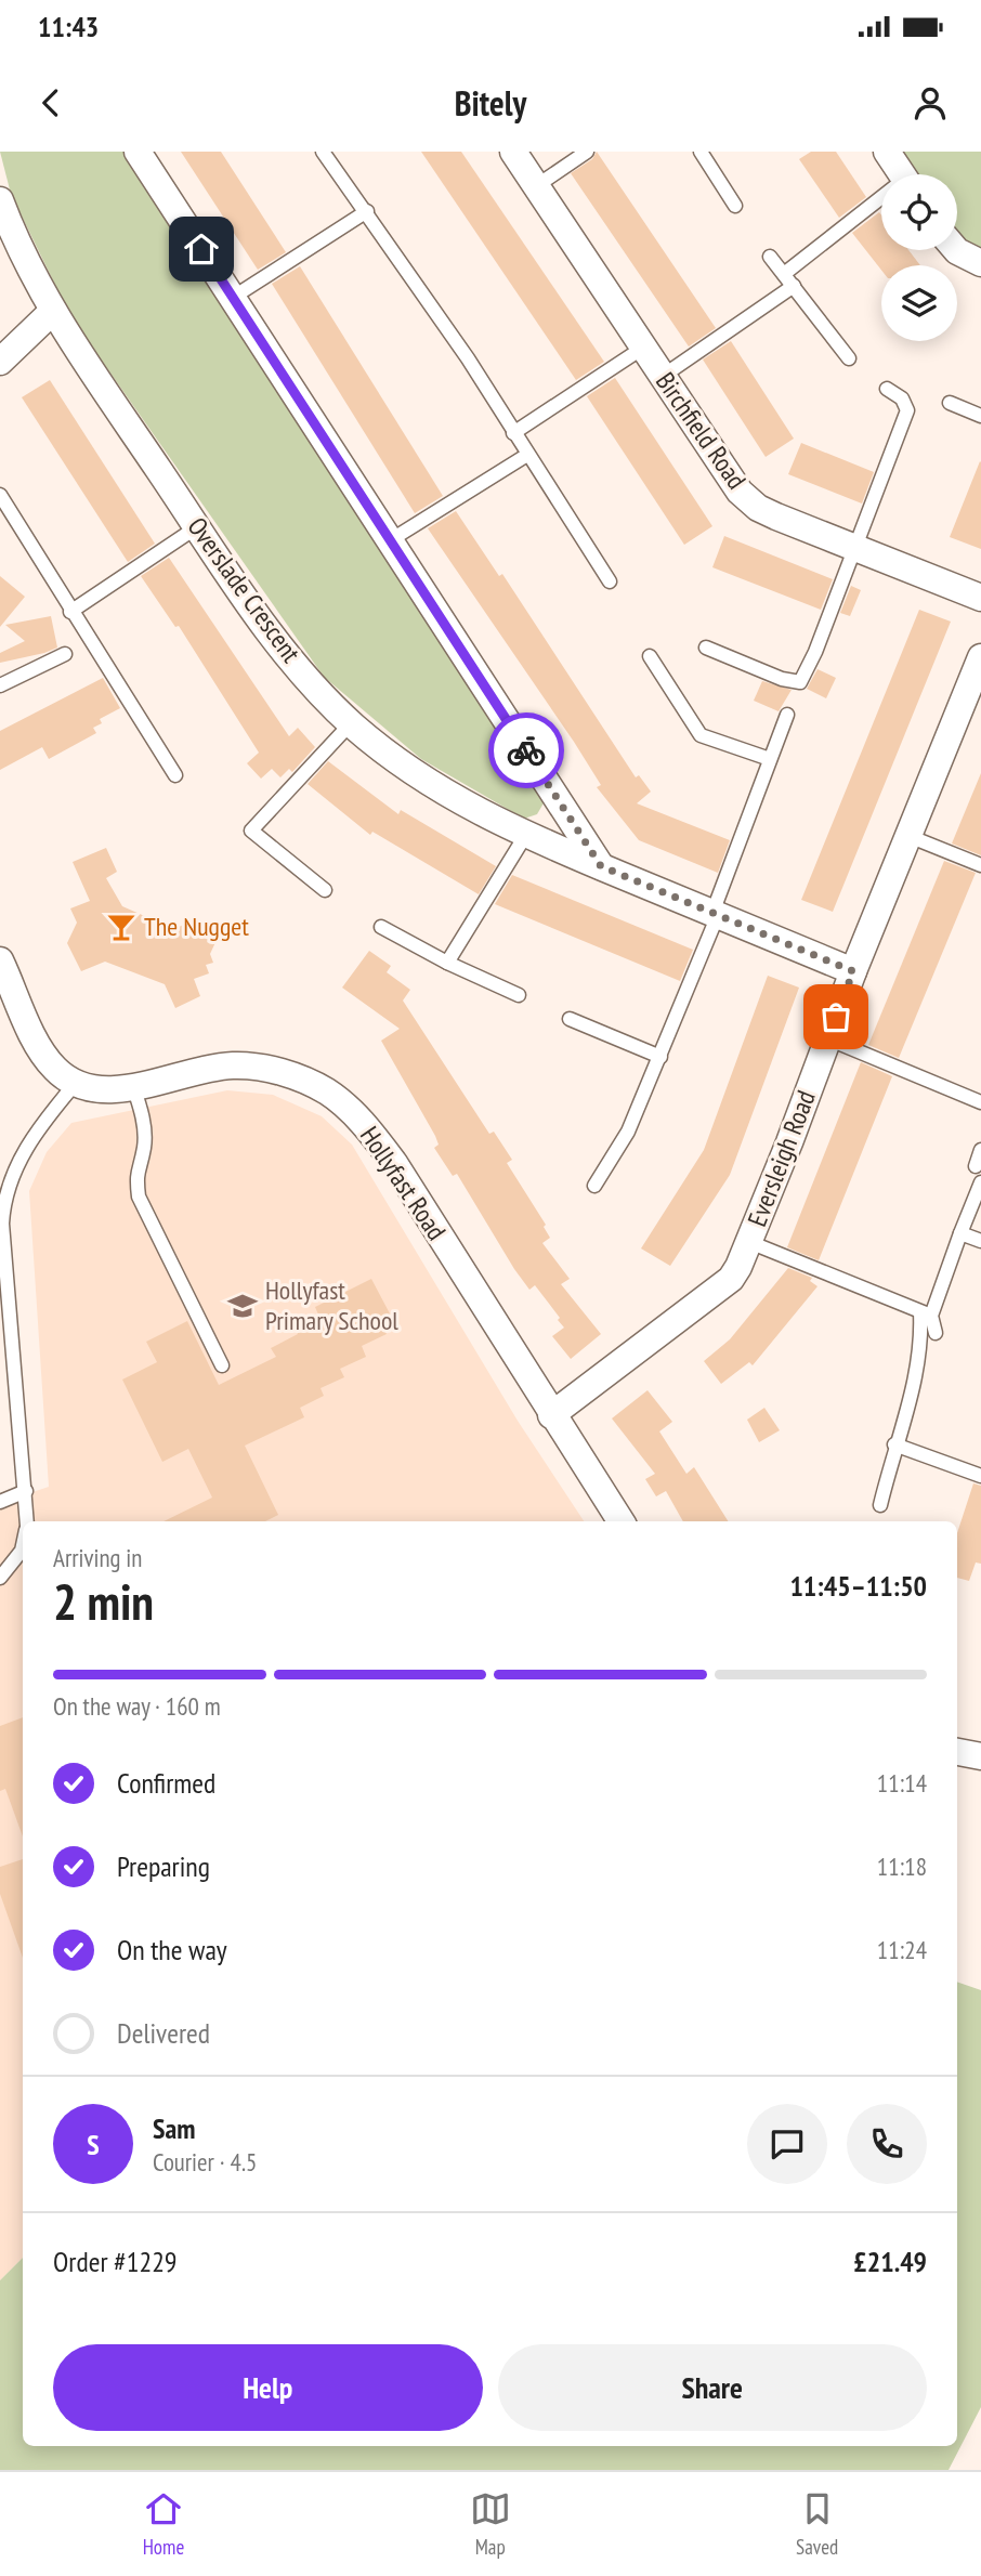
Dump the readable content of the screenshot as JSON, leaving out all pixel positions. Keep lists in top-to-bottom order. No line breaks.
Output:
{"streets":{"street":["Birchfield Road","Overslade Crescent","Eversleigh Road","Hollyfast Road"]},"crossings":[["Overslade Crescent","Eversleigh Road"],["Eversleigh Road","Hollyfast Road"]],"places":{"bar":["The Nugget"],"school or university":["Hollyfast Primary School"]},"page":{"status":"11:43","header":"Bitely","heading":["2 min","Arriving in","11:45–11:50"],"panel":["Sam","Courier · 4.5","Order #1229","£21.49"],"bar":"On the way · 160 m","list":[["Confirmed","11:14"],["Preparing","11:18"],["On the way","11:24"],"Delivered"],"round":"S","buttons":["Help","Share"],"tabs":["Home","Map","Saved"]}}
